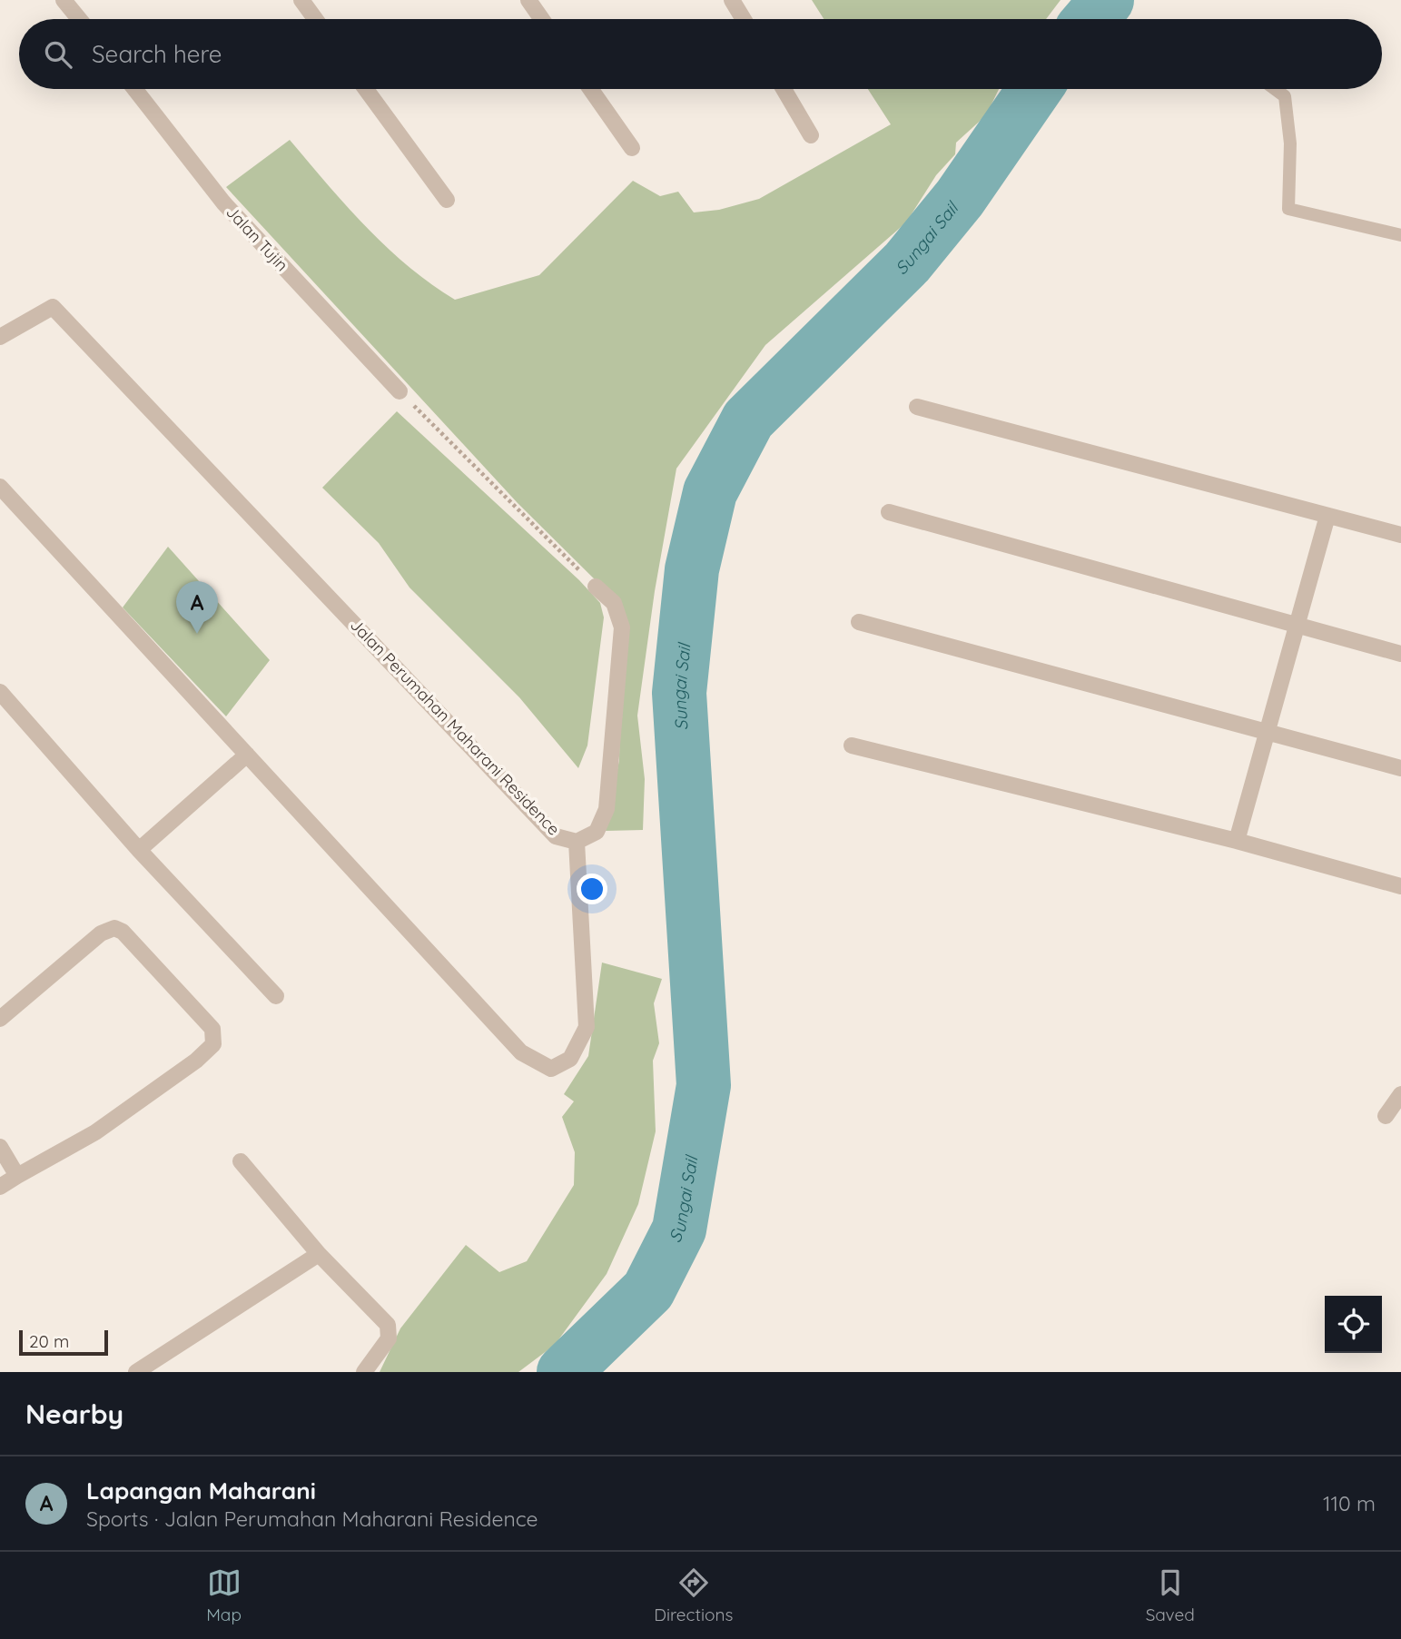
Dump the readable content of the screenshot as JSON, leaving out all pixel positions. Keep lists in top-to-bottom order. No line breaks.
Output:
{"streets":{"street":["Jalan Tujin","Jalan Perumahan Maharani Residence"]},"water":["Sungai Sail"],"scale_bar":"20 m","page":{"search":"Search here","pins":"A","scale":"20 m","heading":"Nearby","list":[{"mark":"A","name":"Lapangan Maharani","note":"Sports · Jalan Perumahan Maharani Residence","value":"110 m"}],"nav":["Map","Directions","Saved"]}}
